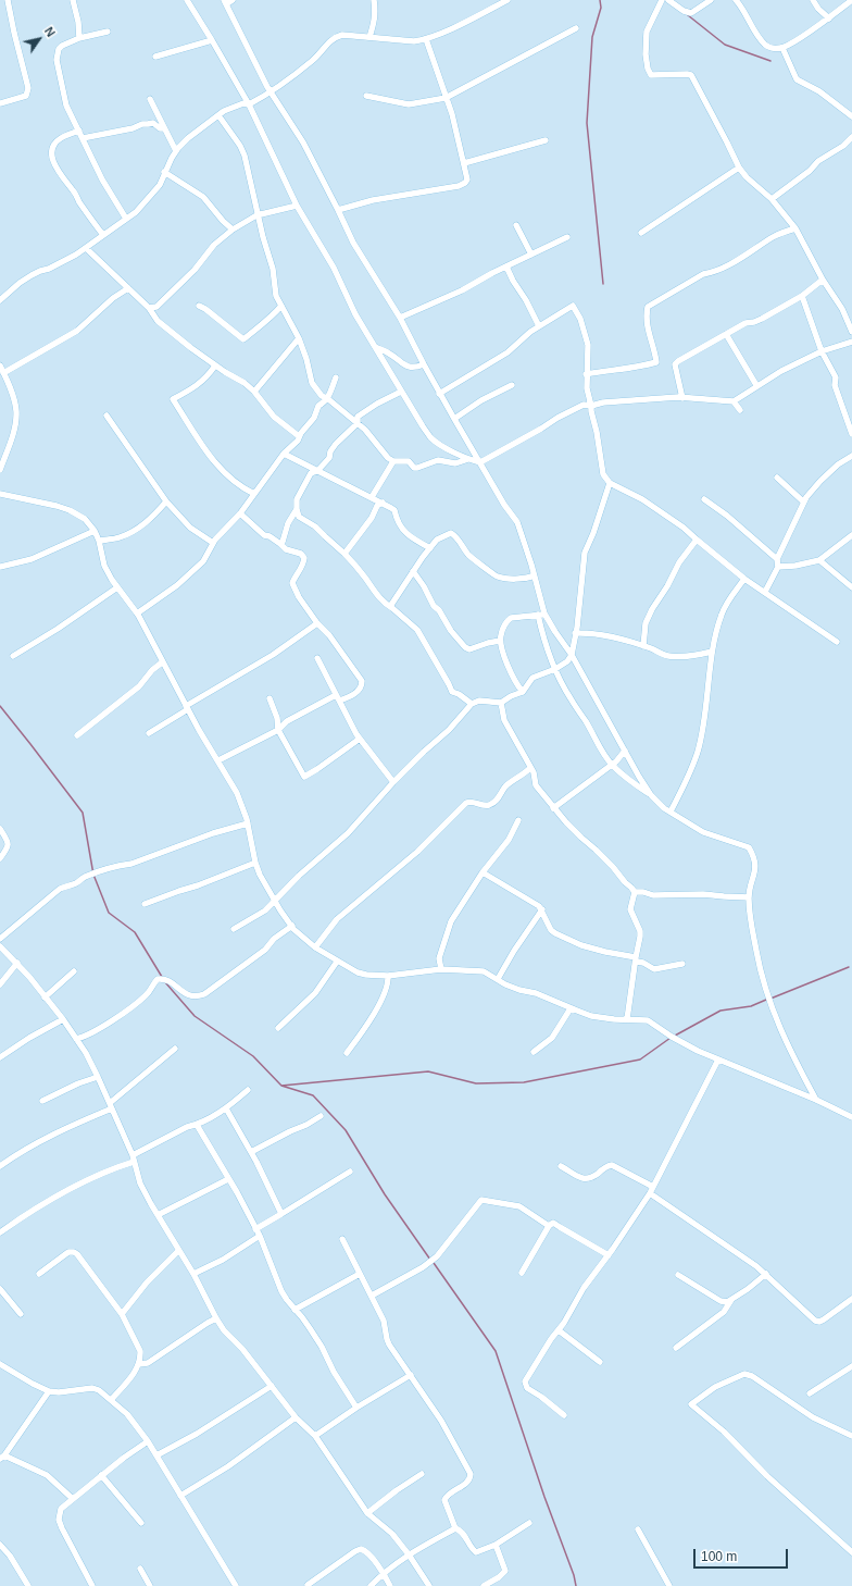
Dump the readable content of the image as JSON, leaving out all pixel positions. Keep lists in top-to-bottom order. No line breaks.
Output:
{"scale_bar":"100 m","north":"top right"}
